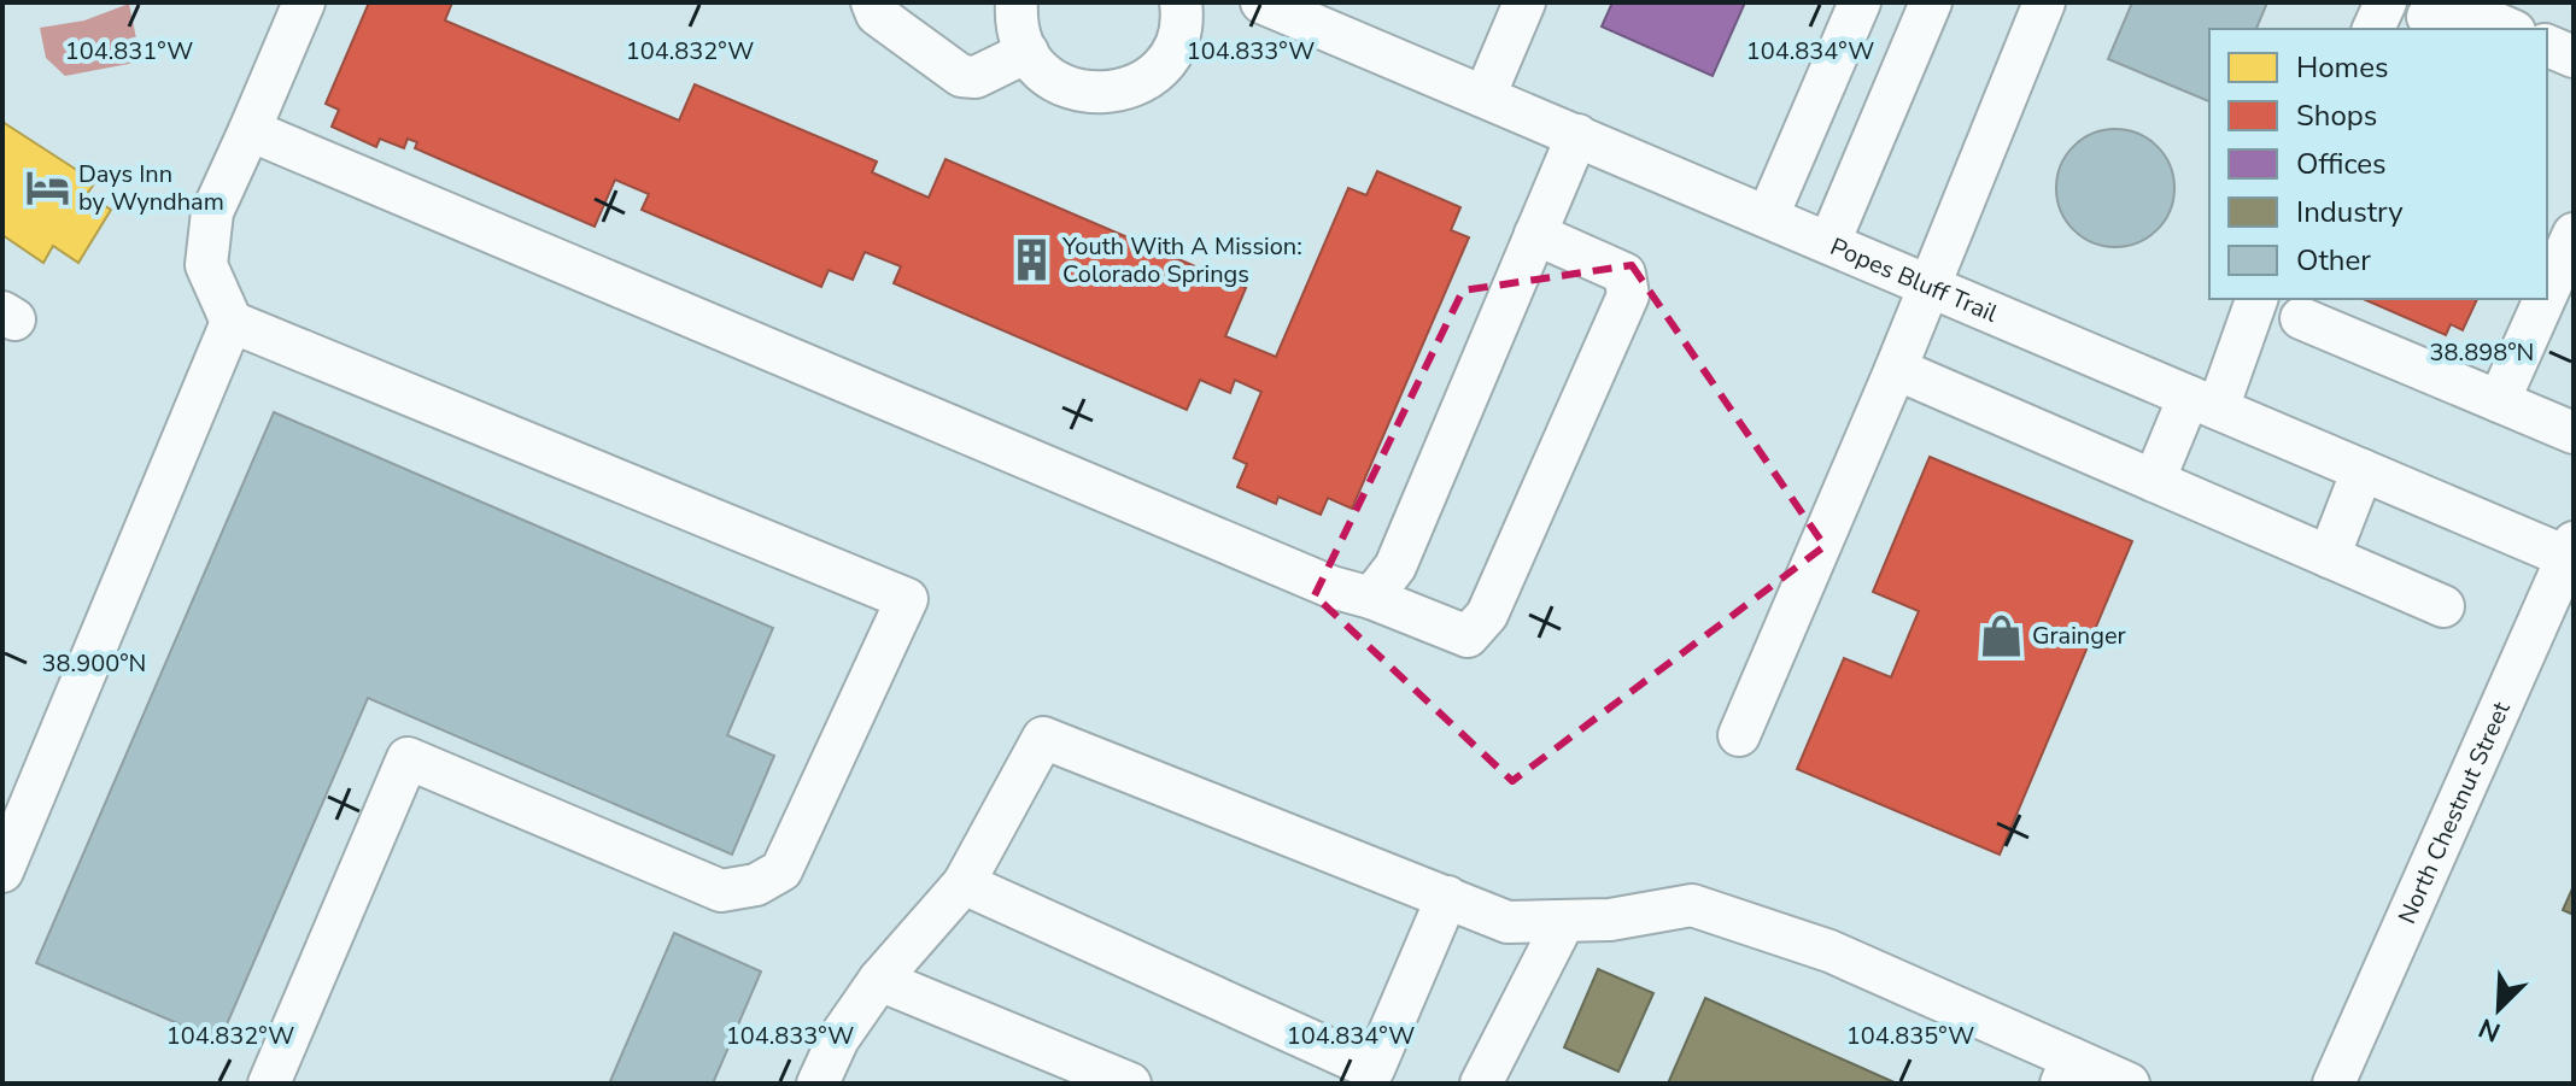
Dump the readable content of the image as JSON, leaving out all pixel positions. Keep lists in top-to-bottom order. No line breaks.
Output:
{"streets":{"street":["Popes Bluff Trail","North Chestnut Street"]},"crossings":[["Popes Bluff Trail","North Chestnut Street"]],"places":{"hotel":["Days Inn by Wyndham"],"building":["Youth With A Mission: Colorado Springs"],"shop":["Grainger"]},"legend":["Homes","Shops","Offices","Industry","Other"],"north":"bottom left","coordinates":["104.831°W","104.832°W","104.833°W","104.834°W","38.898°N","38.900°N","104.835°W"]}
